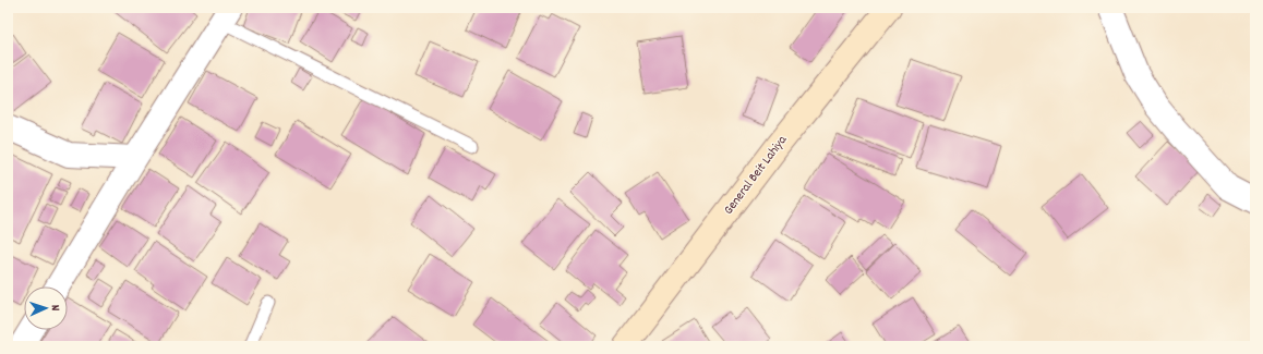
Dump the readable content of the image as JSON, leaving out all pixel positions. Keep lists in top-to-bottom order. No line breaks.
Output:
{"streets":{"main road":["General Beit Lahiya"]},"north":"right"}
